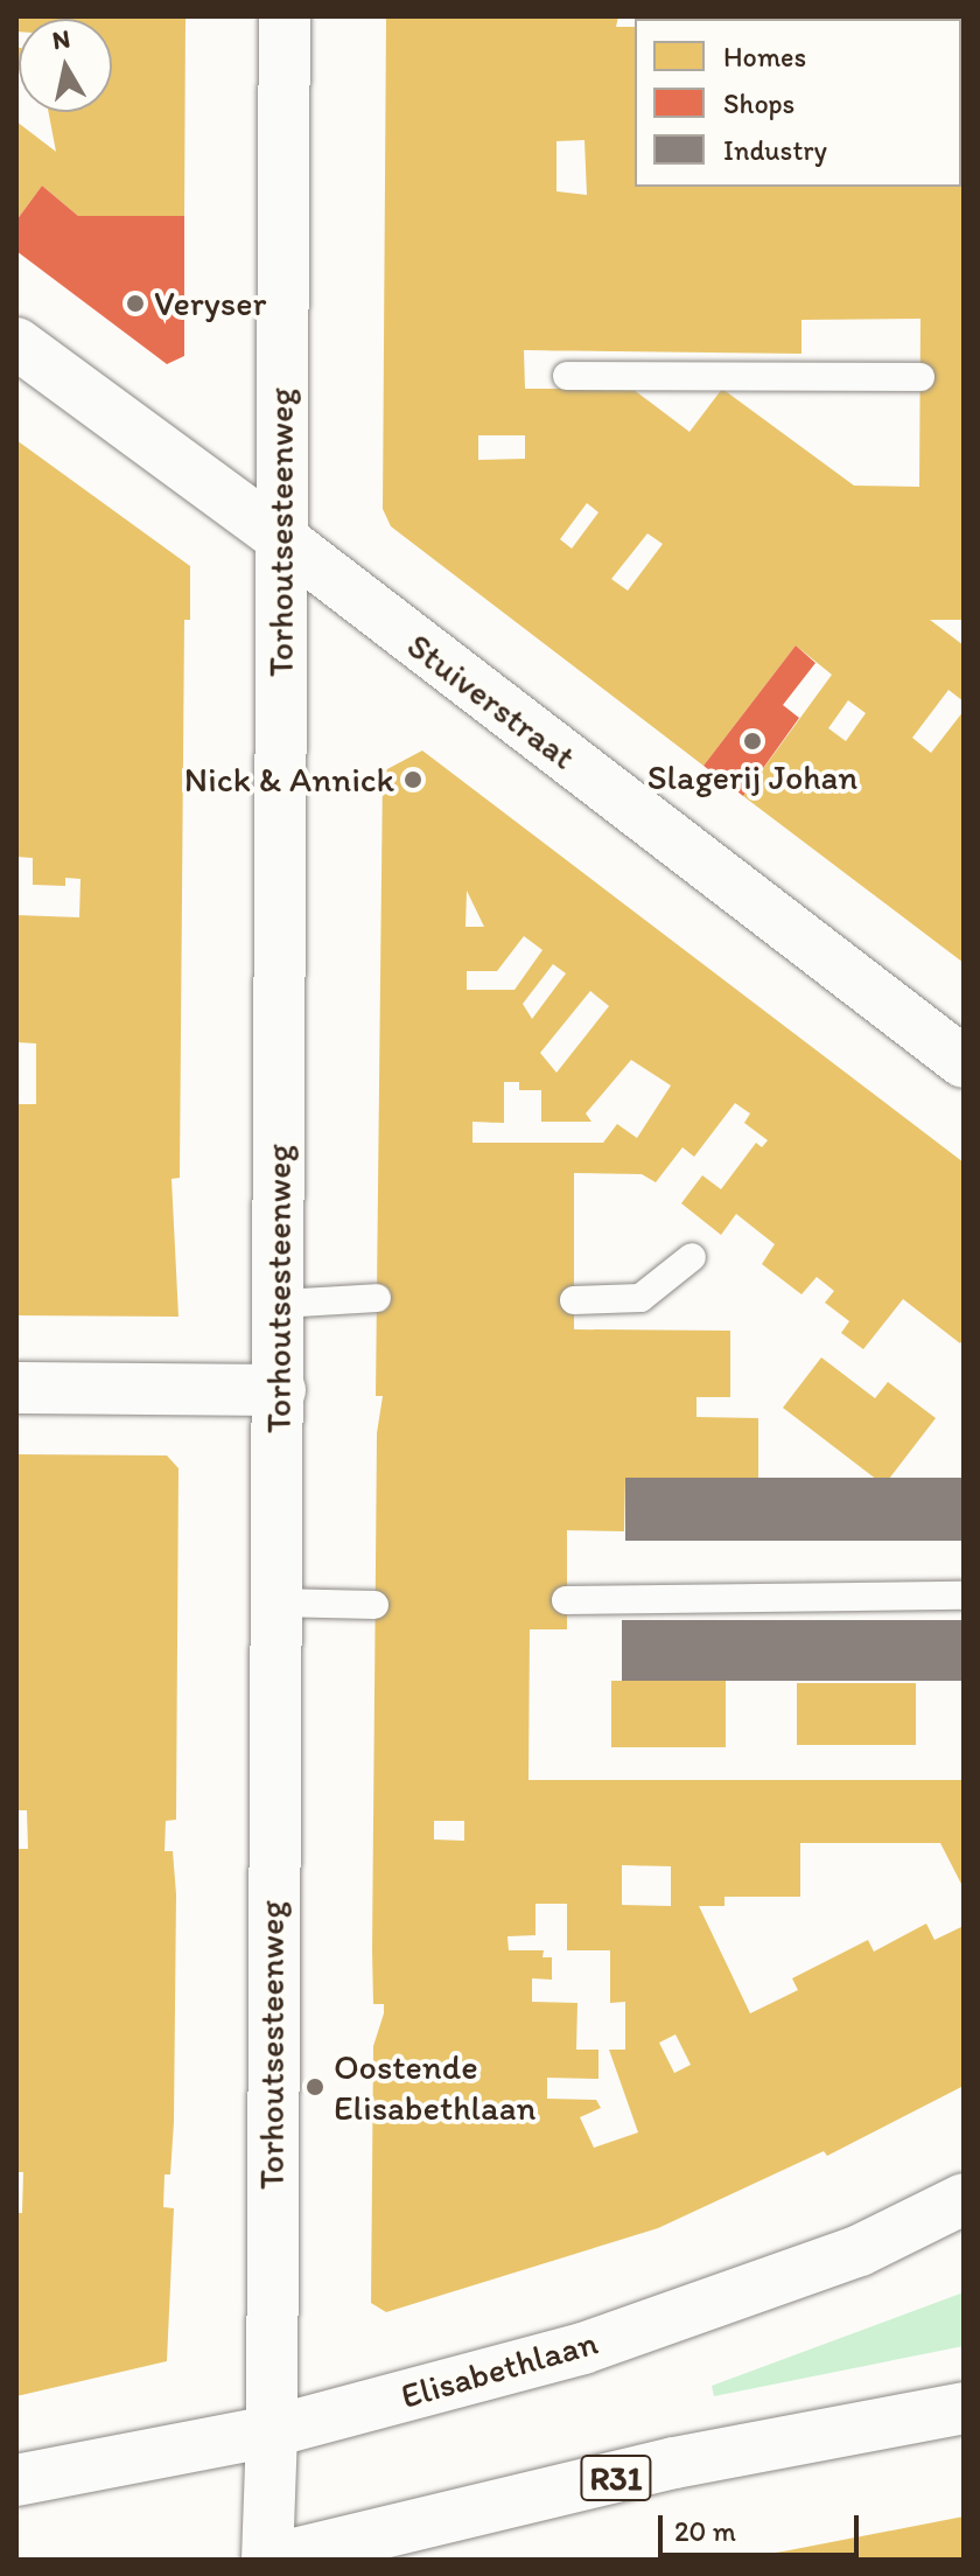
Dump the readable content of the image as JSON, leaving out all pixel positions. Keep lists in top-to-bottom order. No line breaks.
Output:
{"streets":{"street":["Torhoutsesteenweg","Stuiverstraat","Elisabethlaan","R31"]},"crossings":[["Torhoutsesteenweg","Stuiverstraat"],["Torhoutsesteenweg","Elisabethlaan"],["Torhoutsesteenweg","R31"]],"places":["Veryser","Slagerij Johan","Nick & Annick","Oostende Elisabethlaan"],"legend":["Homes","Shops","Industry"],"scale_bar":"20 m","north":"top"}
